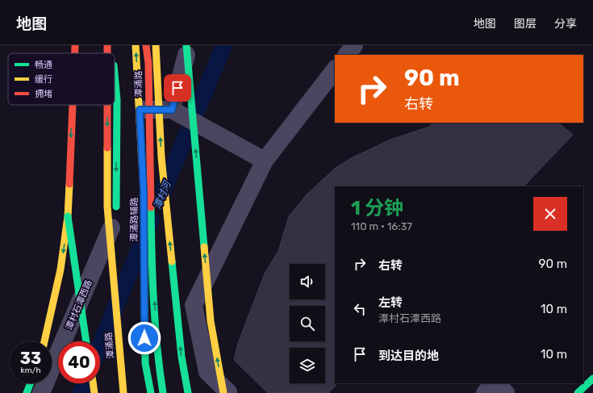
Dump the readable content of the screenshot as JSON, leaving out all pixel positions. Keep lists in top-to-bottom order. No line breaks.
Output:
{"streets":{"main road":["潭涌路","潭涌路辅路"],"street":["潭村石潭西路"]},"crossings":[["潭涌路辅路","潭村石潭西路"]],"water":["潭村河"],"legend":["畅通","缓行","拥堵"],"page":{"header":"地图","nav":["地图","图层","分享"],"turn":["90 m","右转"],"heading":["1 分钟","110 m · 16:37"],"list":[{"name":"右转","value":"90 m"},{"name":"左转","note":"潭村石潭西路","value":"10 m"},{"name":"到达目的地","value":"10 m"}],"speed":"33 km/h","limit":"40"}}
